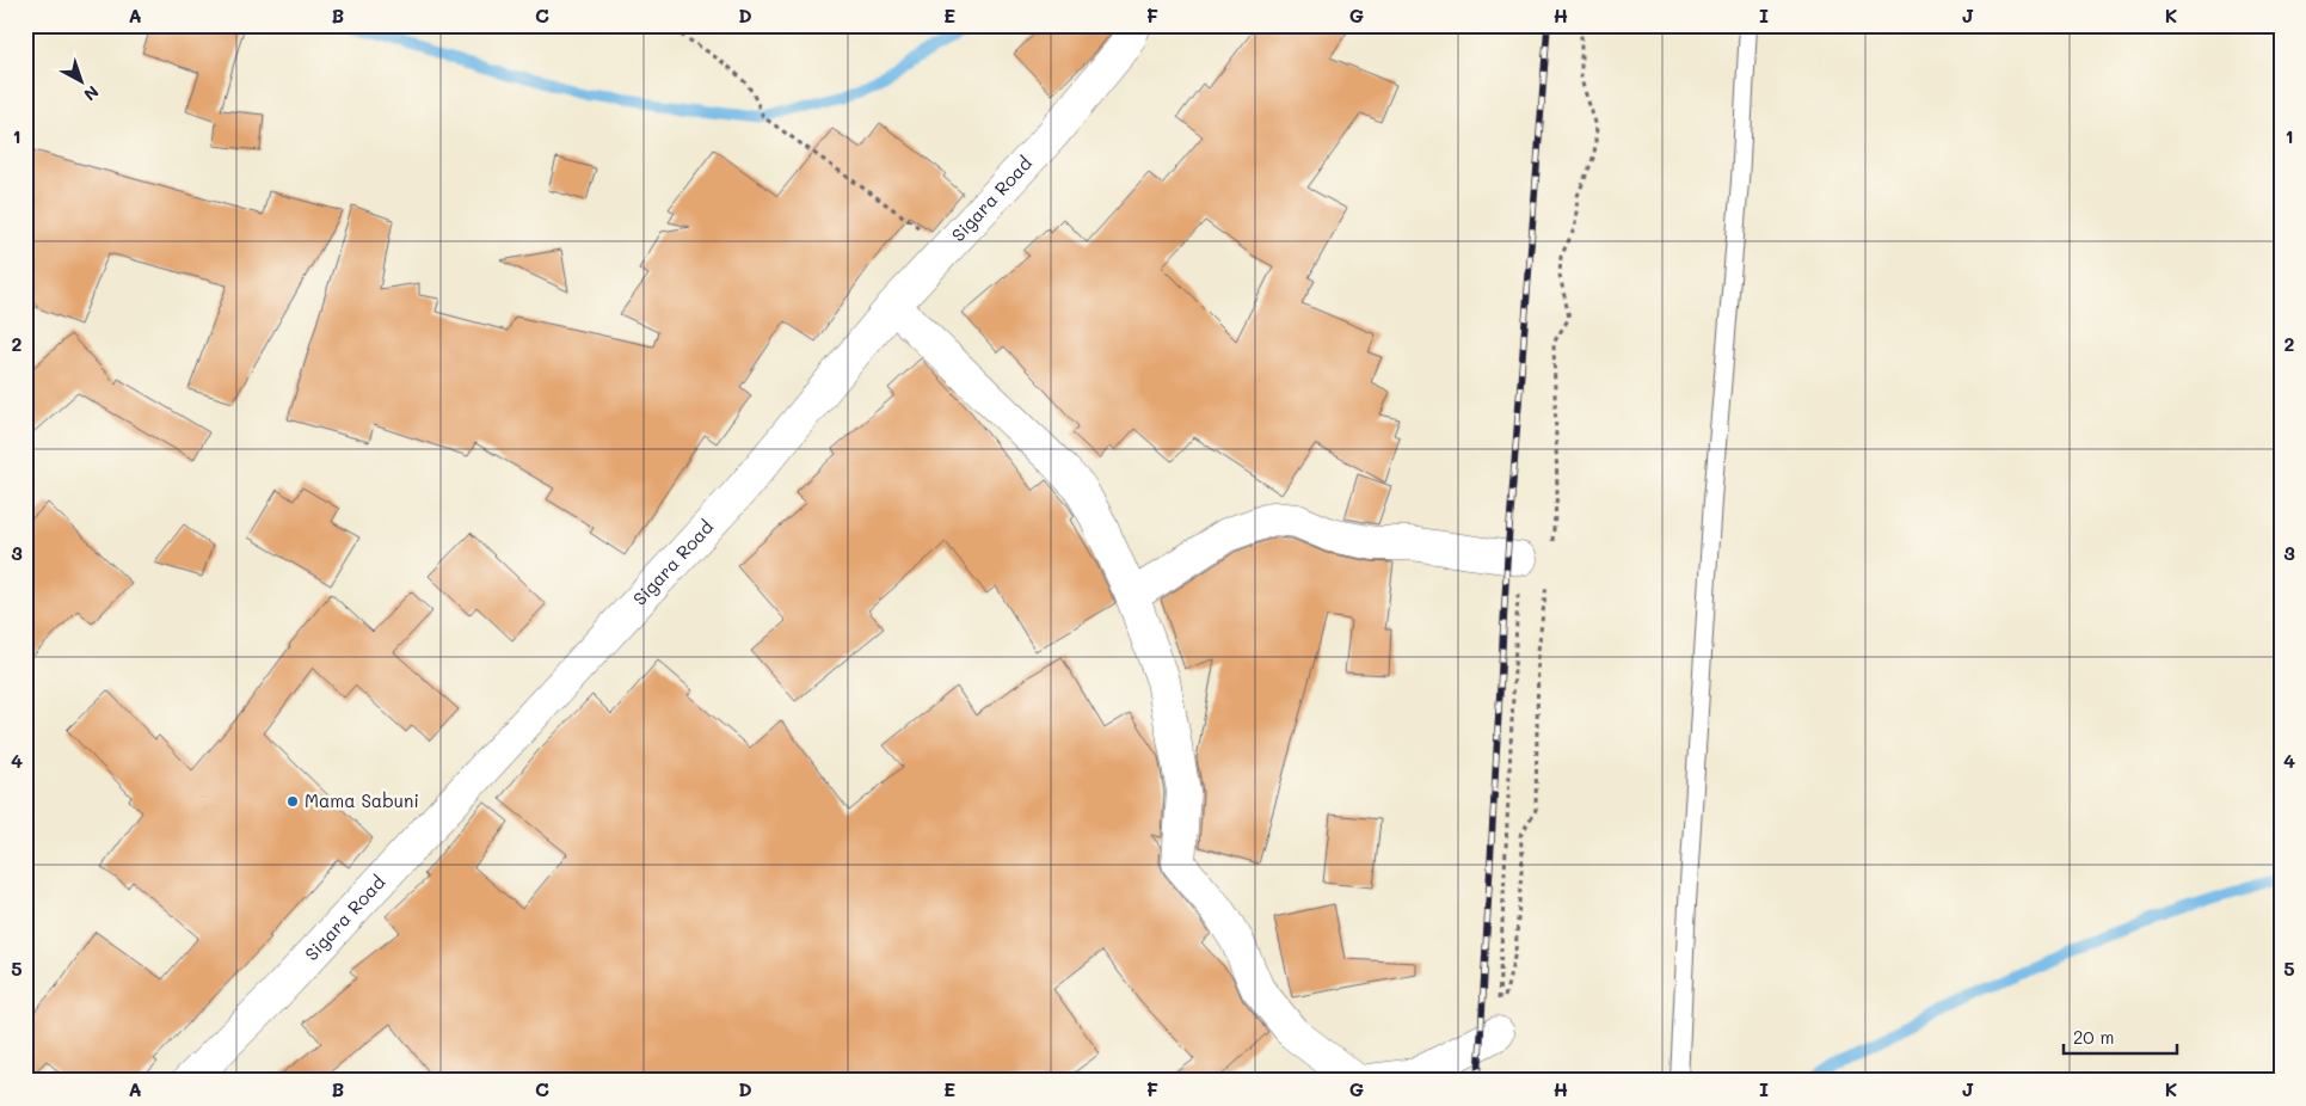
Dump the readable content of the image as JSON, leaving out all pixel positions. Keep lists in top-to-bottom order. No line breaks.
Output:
{"streets":{"street":["Sigara Road"]},"places":["Mama Sabuni"],"scale_bar":"20 m","north":"bottom right","grid":{"columns":["A","B","C","D","E","F","G","H","I","J","K"],"rows":["1","2","3","4","5"]}}
